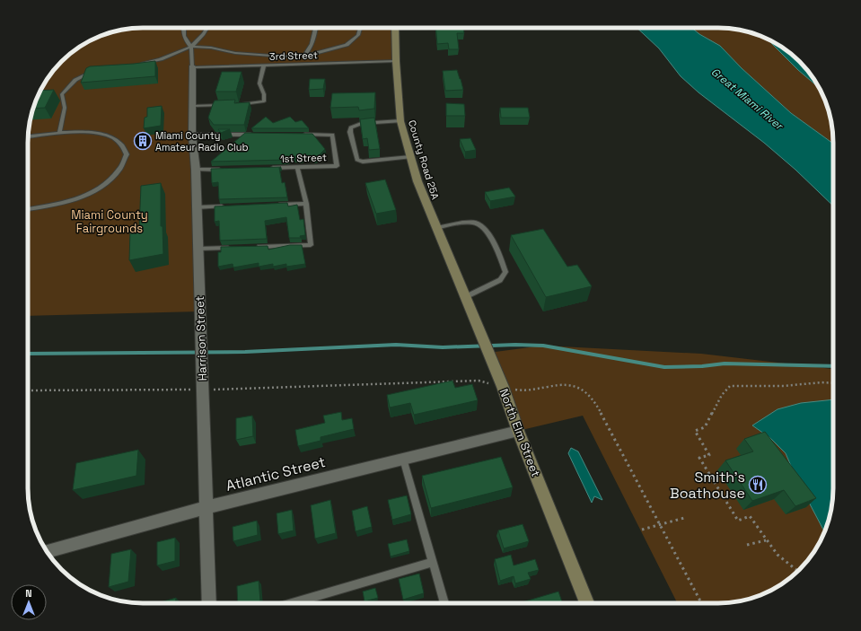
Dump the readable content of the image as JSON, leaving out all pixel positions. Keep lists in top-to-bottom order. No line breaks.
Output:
{"streets":{"main road":["County Road 25A","North Elm Street"],"street":["Harrison Street","Atlantic Street"],"lane":["3rd Street","1st Street"]},"crossings":[["3rd Street","County Road 25A"],["3rd Street","Harrison Street"],["County Road 25A","North Elm Street"],["Harrison Street","Atlantic Street"],["North Elm Street","Atlantic Street"]],"water":["Great Miami River"],"parks":["Miami County Fairgrounds"],"places":{"building":["Miami County Amateur Radio Club"],"restaurant":["Smith's Boathouse"]},"north":"top"}
